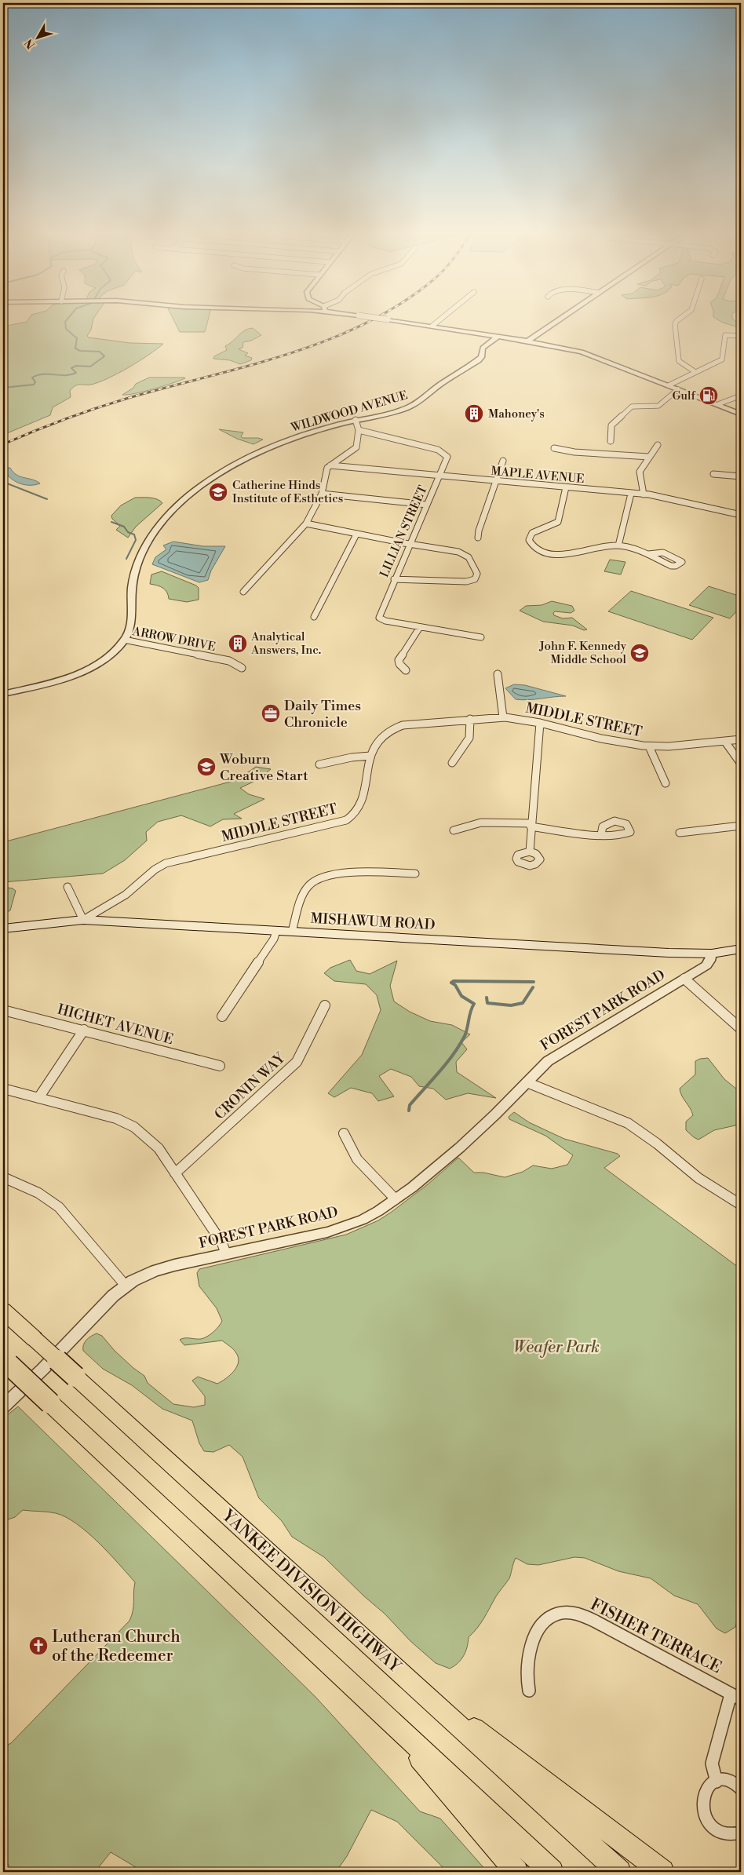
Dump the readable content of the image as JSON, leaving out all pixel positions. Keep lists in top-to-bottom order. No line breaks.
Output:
{"streets":{"highway":["YANKEE DIVISION HIGHWAY"],"main road":["MISHAWUM ROAD"],"street":["WILDWOOD AVENUE","MAPLE AVENUE","LILLIAN STREET","ARROW DRIVE","MIDDLE STREET","FOREST PARK ROAD","HIGHET AVENUE","CRONIN WAY","FISHER TERRACE"]},"crossings":[["WILDWOOD AVENUE","ARROW DRIVE"],["MAPLE AVENUE","LILLIAN STREET"],["MIDDLE STREET","MISHAWUM ROAD"],["MISHAWUM ROAD","FOREST PARK ROAD"]],"parks":["Weafer Park"],"places":{"fuel station":["Gulf"],"building":["Mahoney's","Analytical Answers, Inc."],"school or university":["Catherine Hinds Institute of Esthetics","John F. Kennedy Middle School","Woburn Creative Start"],"office":["Daily Times Chronicle"],"church":["Lutheran Church of the Redeemer"]},"north":"bottom left"}
